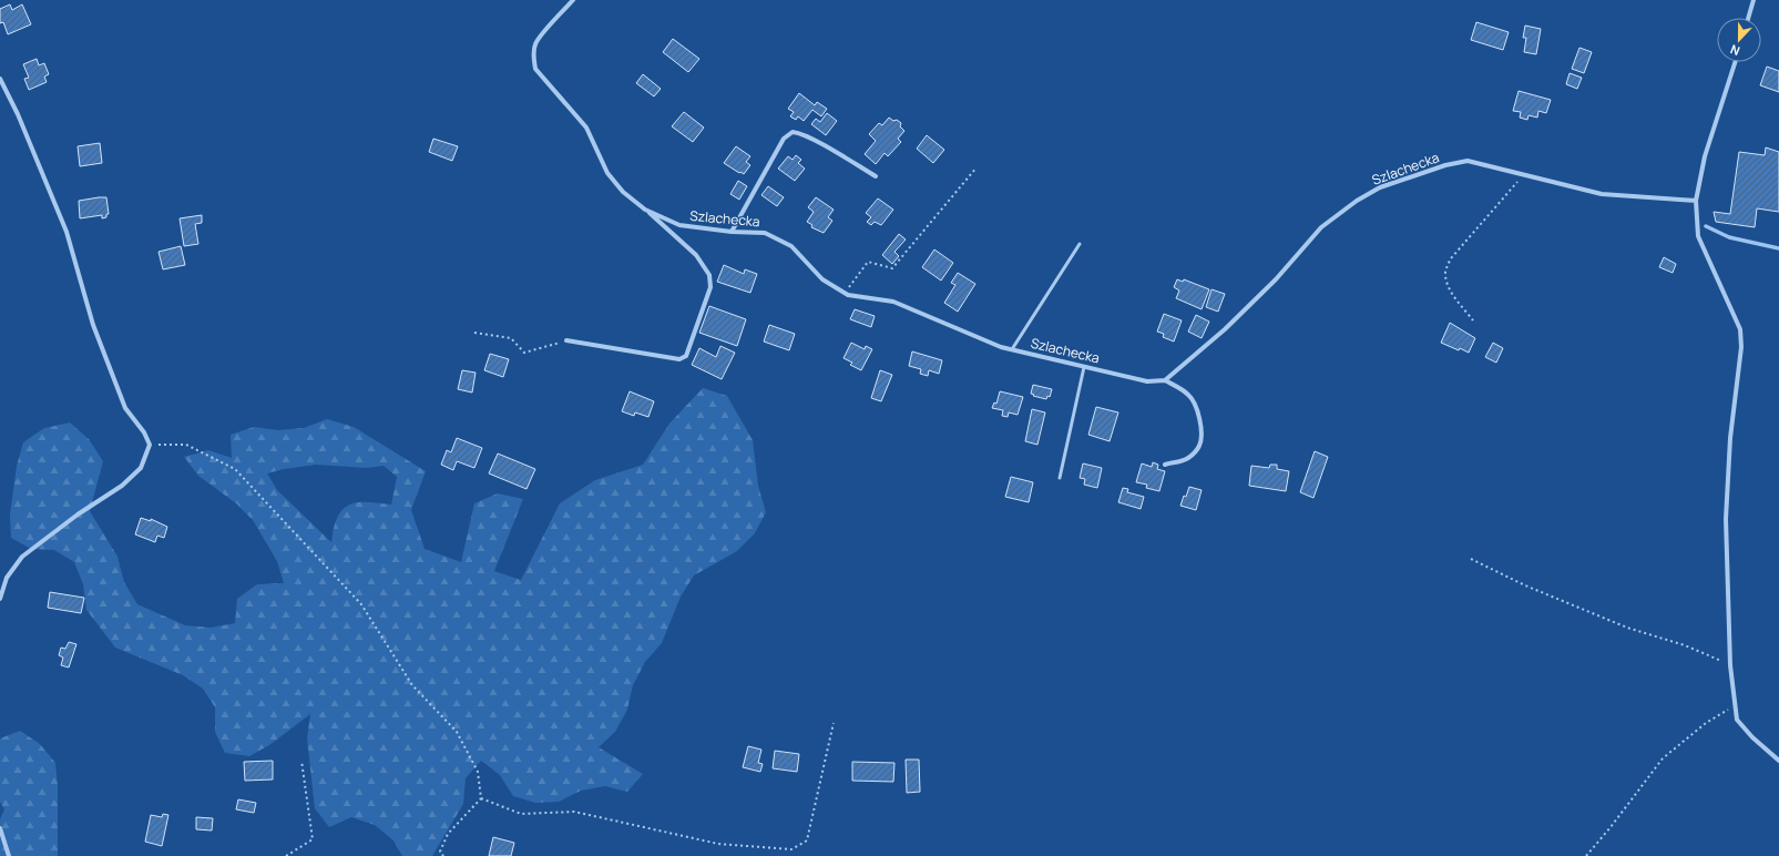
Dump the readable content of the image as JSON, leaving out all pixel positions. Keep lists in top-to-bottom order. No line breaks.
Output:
{"streets":{"street":["Szlachecka"]},"north":"bottom"}
